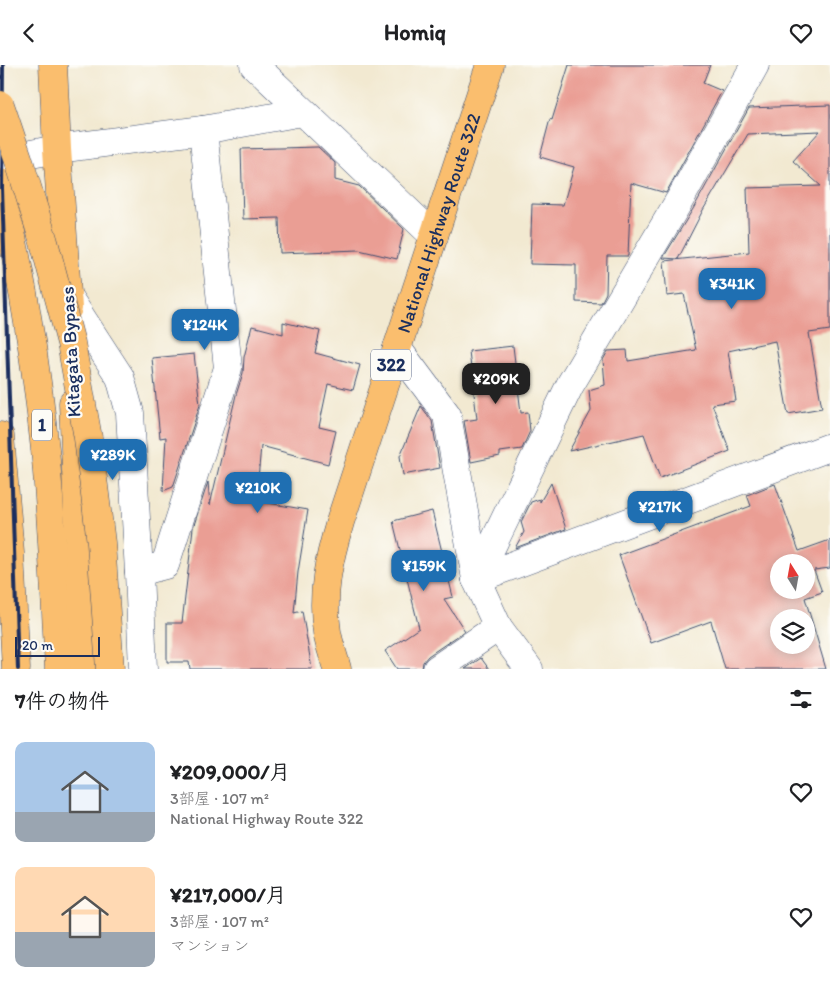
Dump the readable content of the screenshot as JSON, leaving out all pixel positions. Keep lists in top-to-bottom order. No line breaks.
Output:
{"streets":{"highway":["National Highway Route 322","Kitagata Bypass","322","1"]},"scale_bar":"20 m","north":"top","page":{"header":"Homiq","price":["¥341K","¥124K","¥209K","¥289K","¥210K","¥217K","¥159K"],"scale":"20 m","heading":"7件の物件","list":[{"name":"¥209,000/月","note":"3部屋 · 107 m² · National Highway Route 322"},{"name":"¥217,000/月","note":"3部屋 · 107 m² · マンション"}]}}
